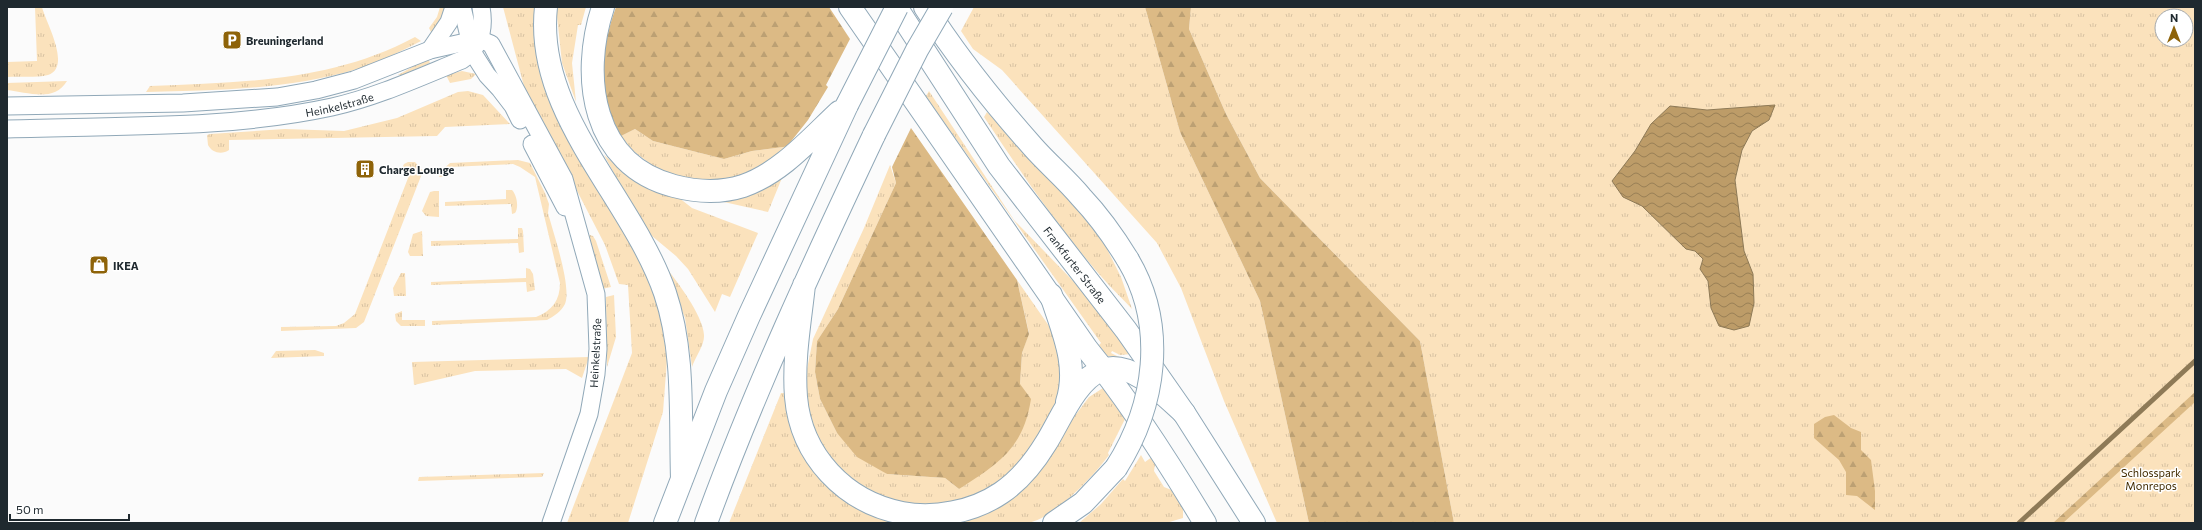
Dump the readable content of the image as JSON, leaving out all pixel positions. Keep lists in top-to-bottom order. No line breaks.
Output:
{"streets":{"main road":["Frankfurter Straße"],"street":["Heinkelstraße"]},"parks":["Schlosspark Monrepos"],"places":{"parking":["Breuningerland"],"building":["Charge Lounge"],"shop":["IKEA"]},"scale_bar":"50 m","north":"top"}
